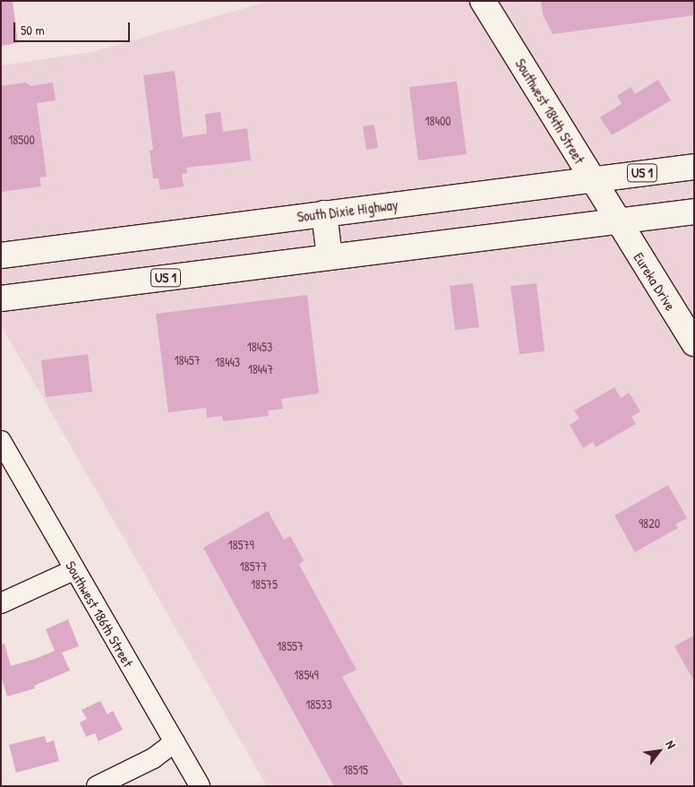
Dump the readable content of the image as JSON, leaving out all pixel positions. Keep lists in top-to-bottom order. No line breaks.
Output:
{"streets":{"main road":["Southwest 184th Street","US 1","South Dixie Highway","Eureka Drive"],"street":["Southwest 186th Street"]},"crossings":[["Southwest 184th Street","US 1"],["Southwest 184th Street","South Dixie Highway"],["Southwest 184th Street","Eureka Drive"],["US 1","Eureka Drive"]],"house_numbers":["18400","18500","18453","18457","18443","18447","9820","18579","18577","18575","18557","18549","18533","18515"],"scale_bar":"50 m","north":"top right"}
